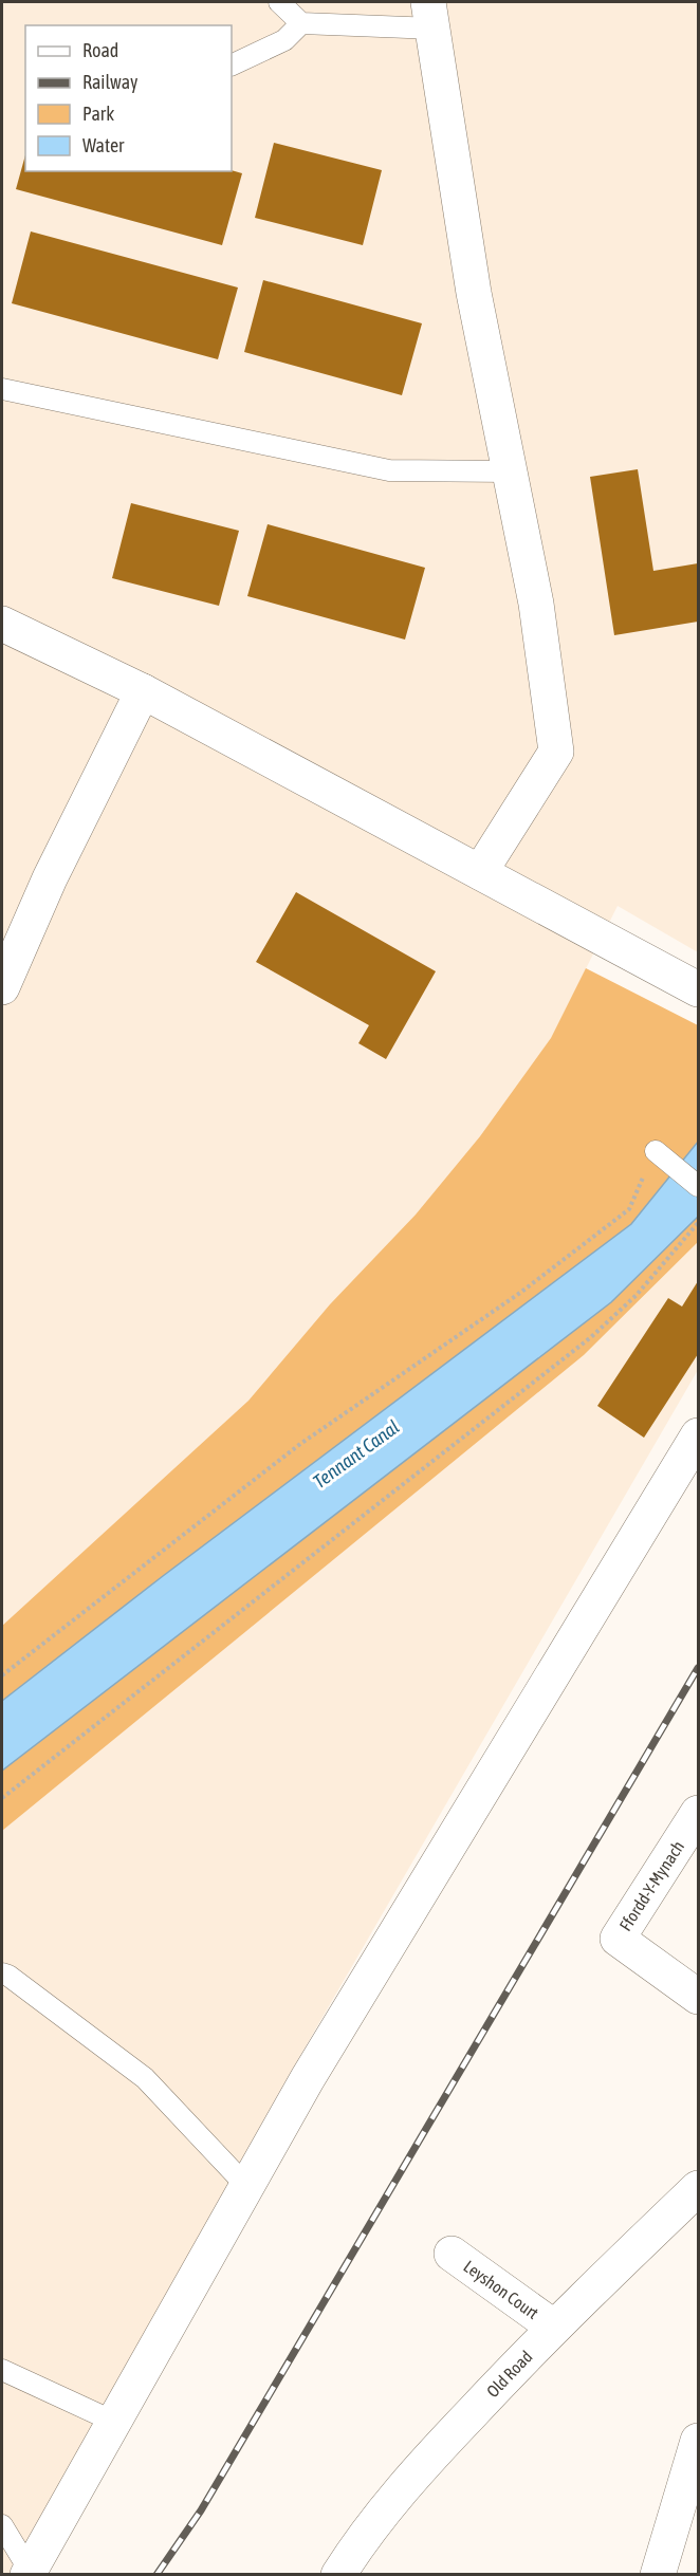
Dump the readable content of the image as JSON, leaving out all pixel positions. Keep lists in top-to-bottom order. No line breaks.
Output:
{"streets":{"street":["Ffordd-Y-Mynach","Leyshon Court","Old Road"]},"crossings":[["Leyshon Court","Old Road"]],"water":["Tennant Canal"],"legend":["Road","Railway","Park","Water"]}
